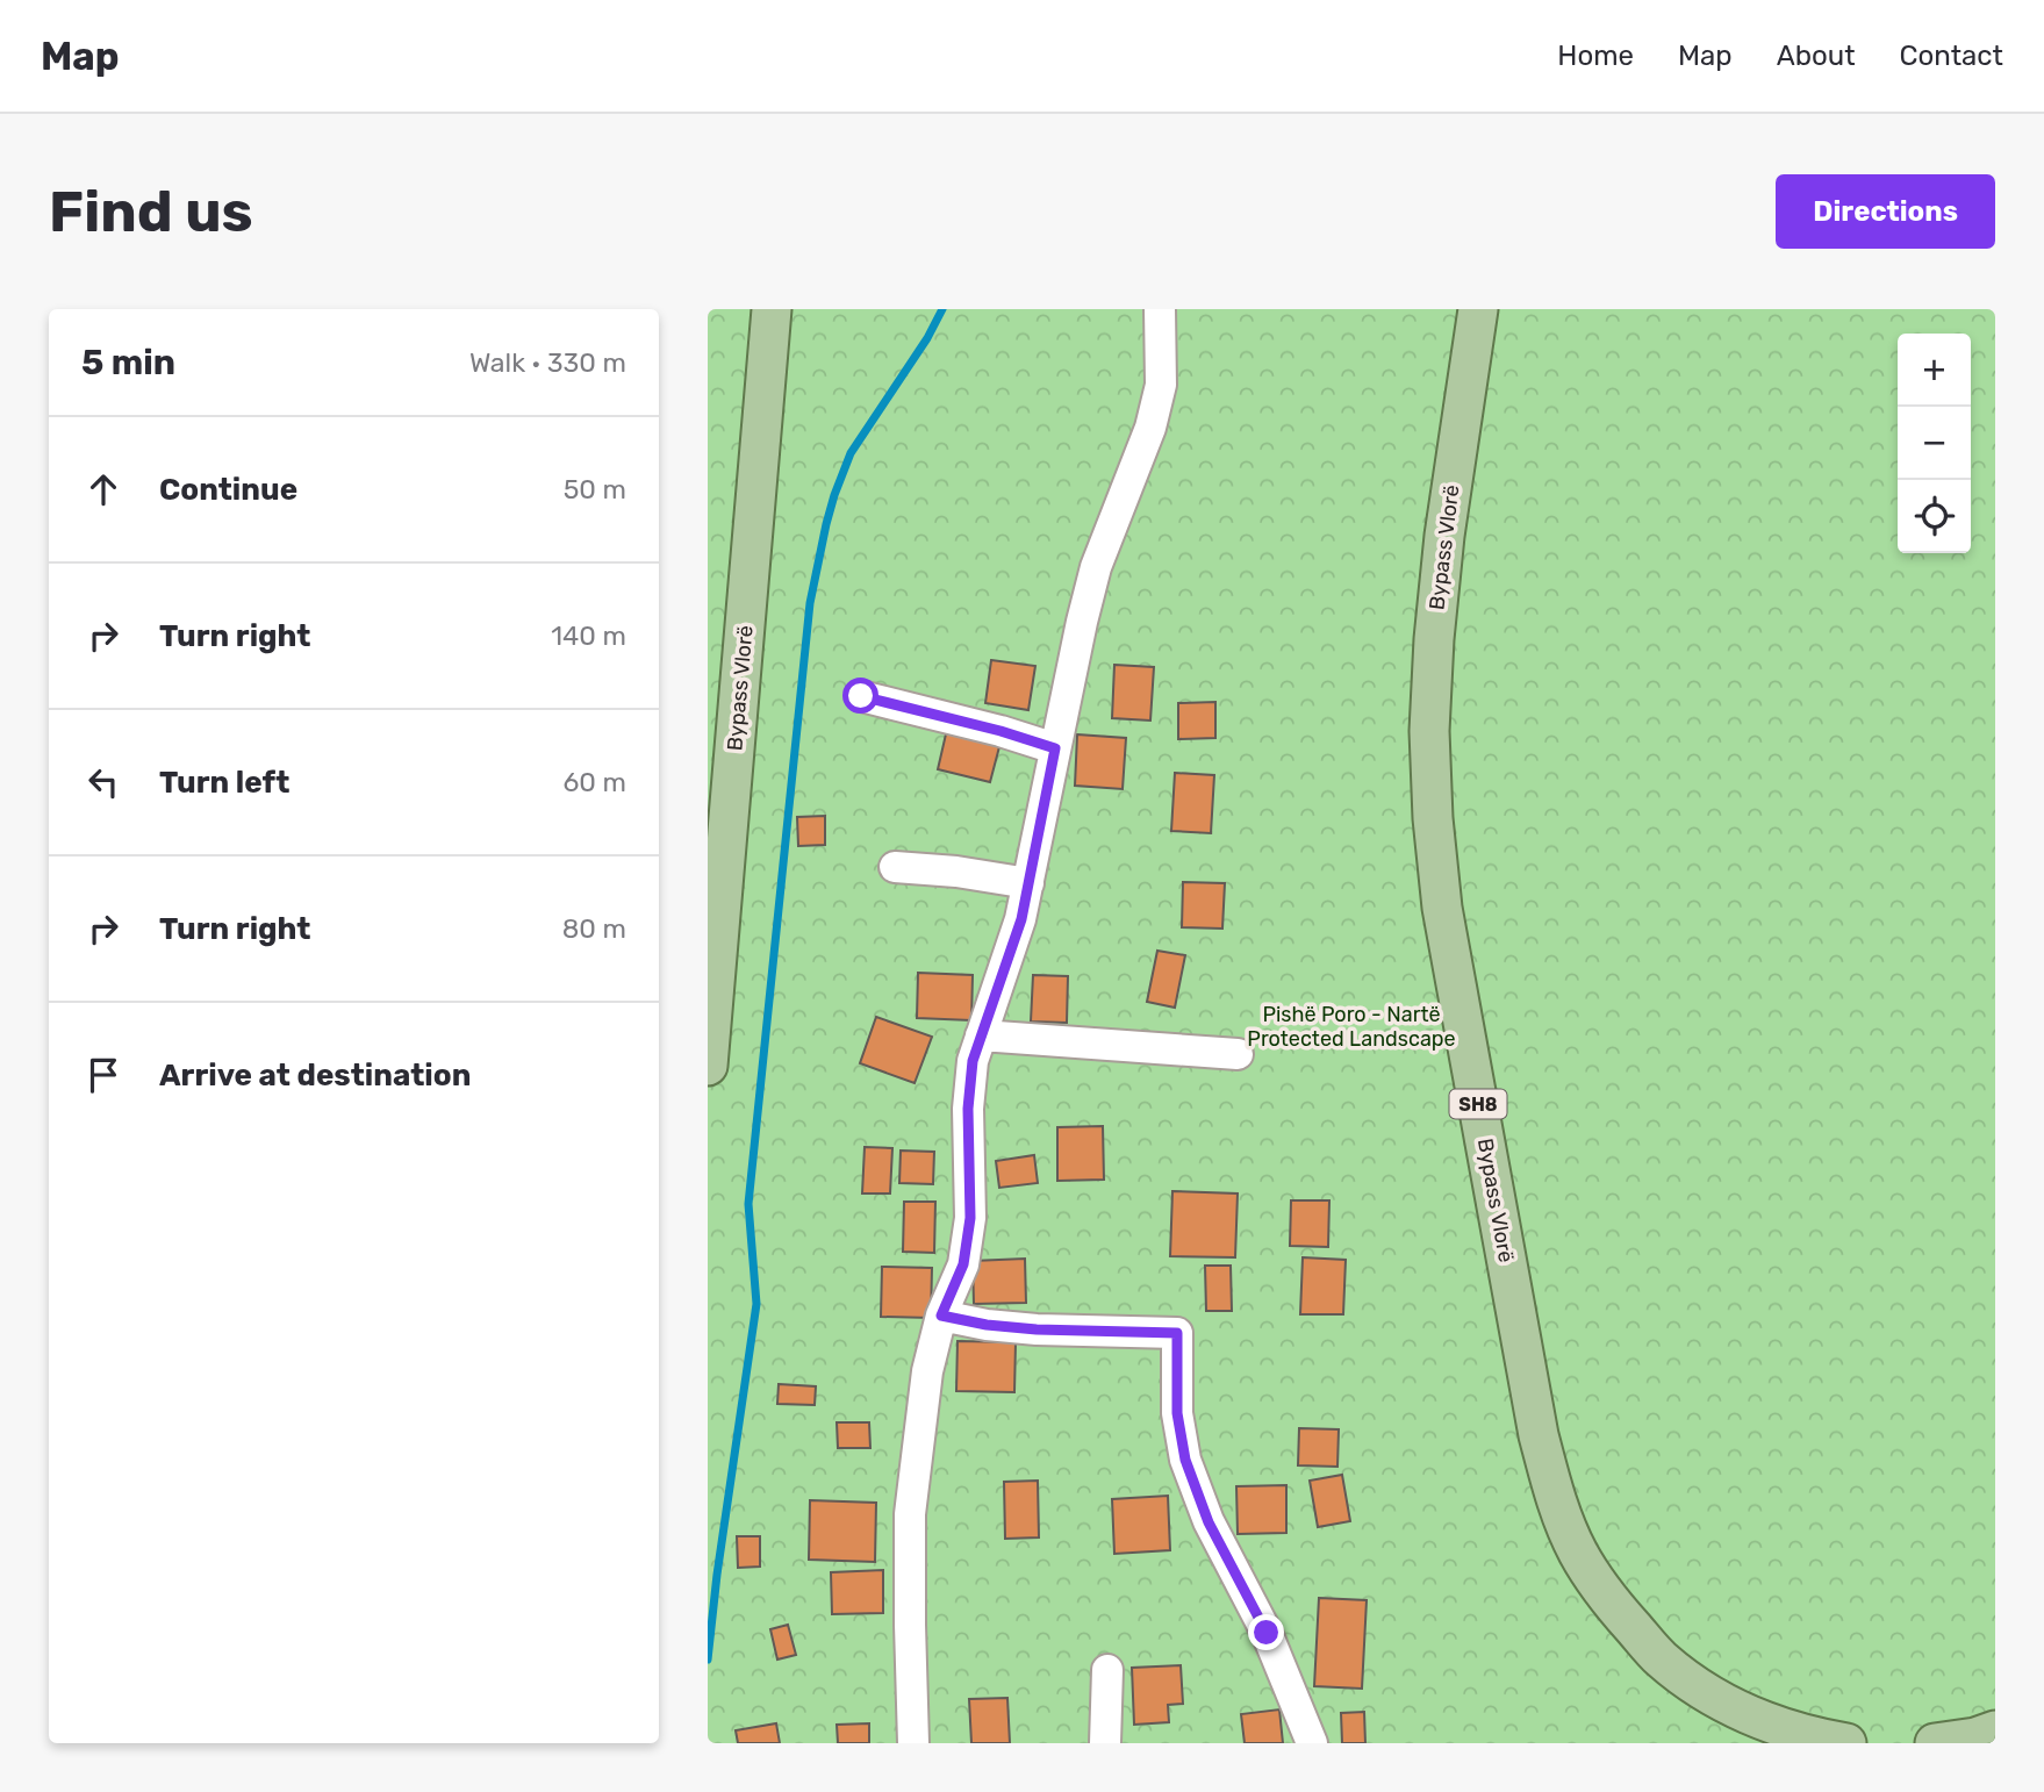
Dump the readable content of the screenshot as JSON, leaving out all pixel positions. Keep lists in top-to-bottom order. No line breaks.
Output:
{"streets":{"main road":["Bypass Vlorë","SH8"]},"parks":["Pishë Poro - Nartë Protected Landscape"],"page":{"header":"Map","nav":["Home","Map","About","Contact"],"buttons":"Directions","title":"Find us","heading":["5 min","Walk · 330 m"],"map_buttons":["+","−"],"list":[["Continue","50 m"],["Turn right","140 m"],["Turn left","60 m"],["Turn right","80 m"],"Arrive at destination"]}}
